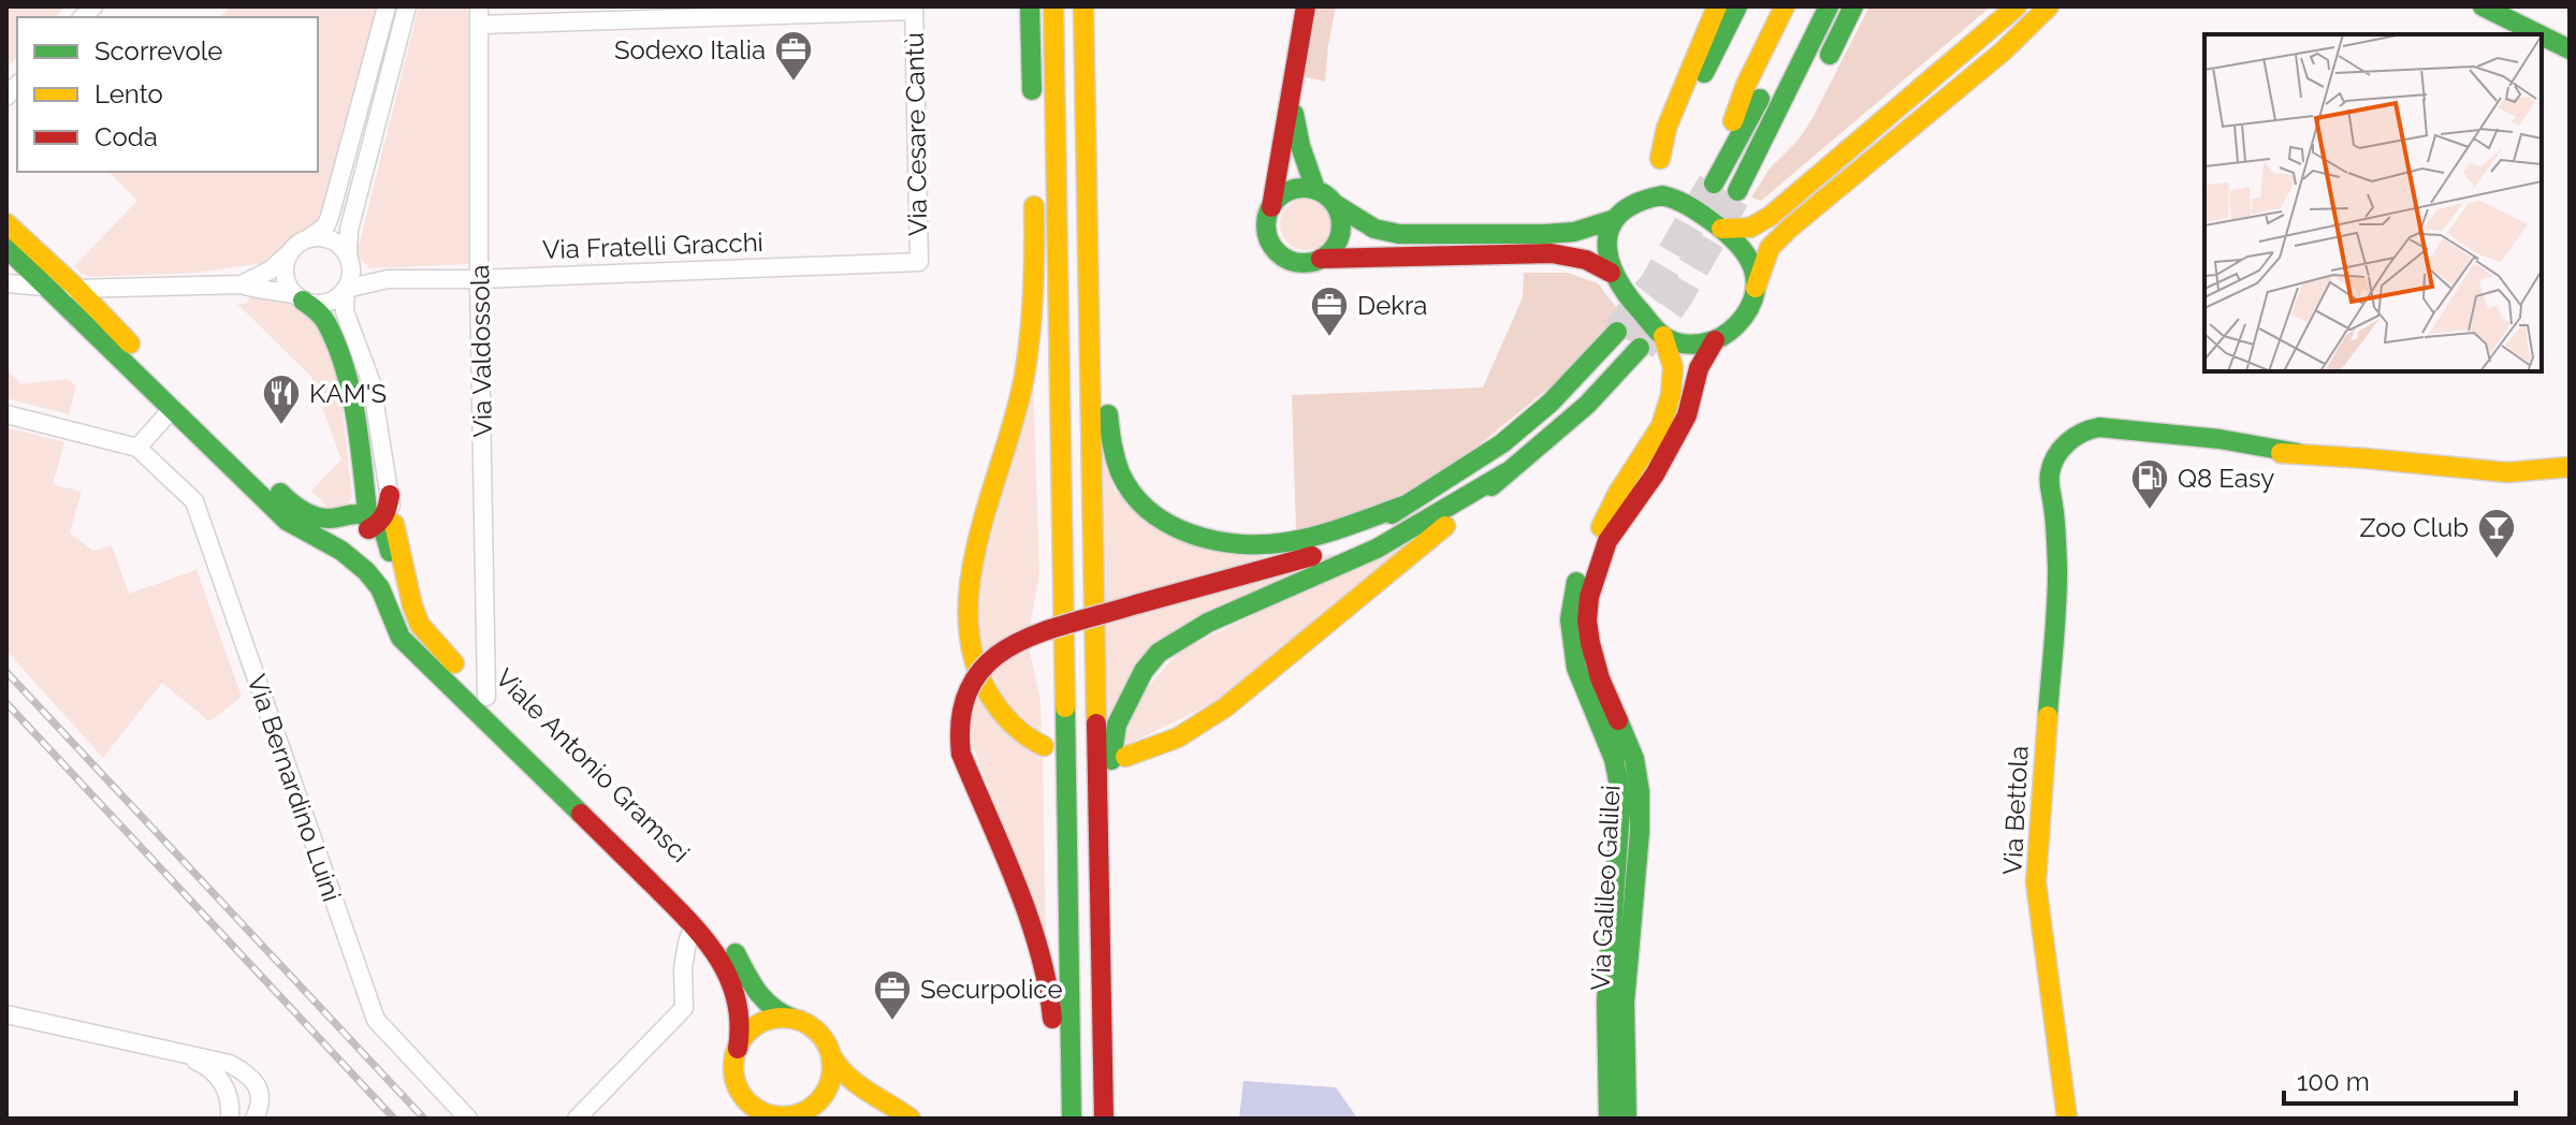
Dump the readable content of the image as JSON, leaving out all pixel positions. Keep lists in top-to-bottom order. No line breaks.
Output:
{"streets":{"main road":["Viale Antonio Gramsci","Via Bettola","Via Galileo Galilei"],"street":["Via Cesare Cantù","Via Fratelli Gracchi","Via Valdossola","Via Bernardino Luini"]},"crossings":[["Via Cesare Cantù","Via Fratelli Gracchi"],["Via Fratelli Gracchi","Via Valdossola"],["Via Valdossola","Viale Antonio Gramsci"]],"places":{"office":["Sodexo Italia","Dekra","Securpolice"],"restaurant":["KAM'S"],"fuel station":["Q8 Easy"],"bar":["Zoo Club"]},"legend":["Scorrevole","Lento","Coda"],"scale_bar":"100 m"}
